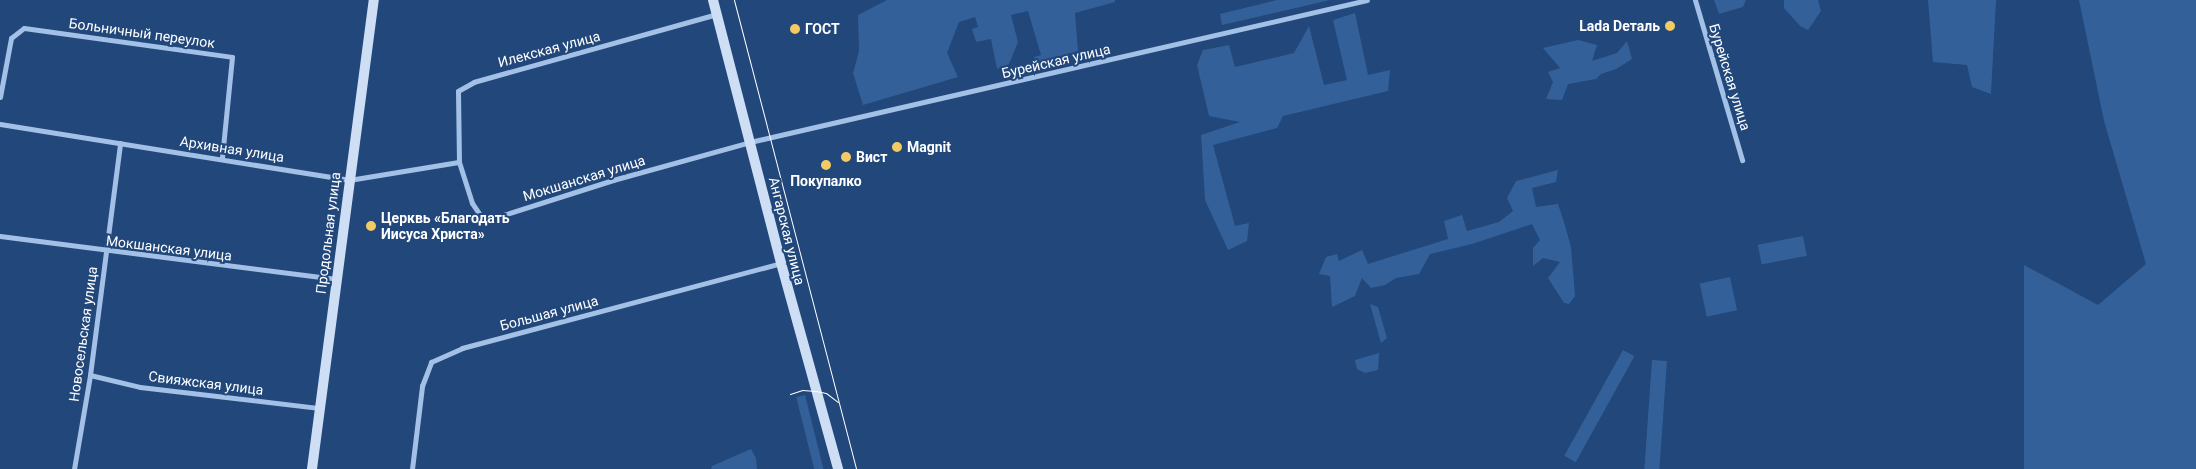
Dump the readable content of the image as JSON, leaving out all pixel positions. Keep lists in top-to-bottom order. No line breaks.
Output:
{"streets":{"main road":["Ангарская улица","Продольная улица"],"street":["Больничный переулок","Илекская улица","Бурейская улица","Архивная улица","Мокшанская улица","Большая улица","Новосельская улица","Свияжская улица"]},"crossings":[["Больничный переулок","Архивная улица"],["Илекская улица","Архивная улица"],["Илекская улица","Мокшанская улица"],["Илекская улица","Ангарская улица"],["Бурейская улица","Мокшанская улица"],["Бурейская улица","Ангарская улица"],["Архивная улица","Мокшанская улица"],["Архивная улица","Продольная улица"],["Архивная улица","Новосельская улица"],["Мокшанская улица","Ангарская улица"],["Мокшанская улица","Продольная улица"],["Мокшанская улица","Новосельская улица"],["Ангарская улица","Большая улица"],["Продольная улица","Свияжская улица"],["Новосельская улица","Свияжская улица"]],"places":["Lada Dеталь","ГОСТ","Magnit","Вист","Покупалко","Церквь «Благодать Иисуса Христа»"]}
